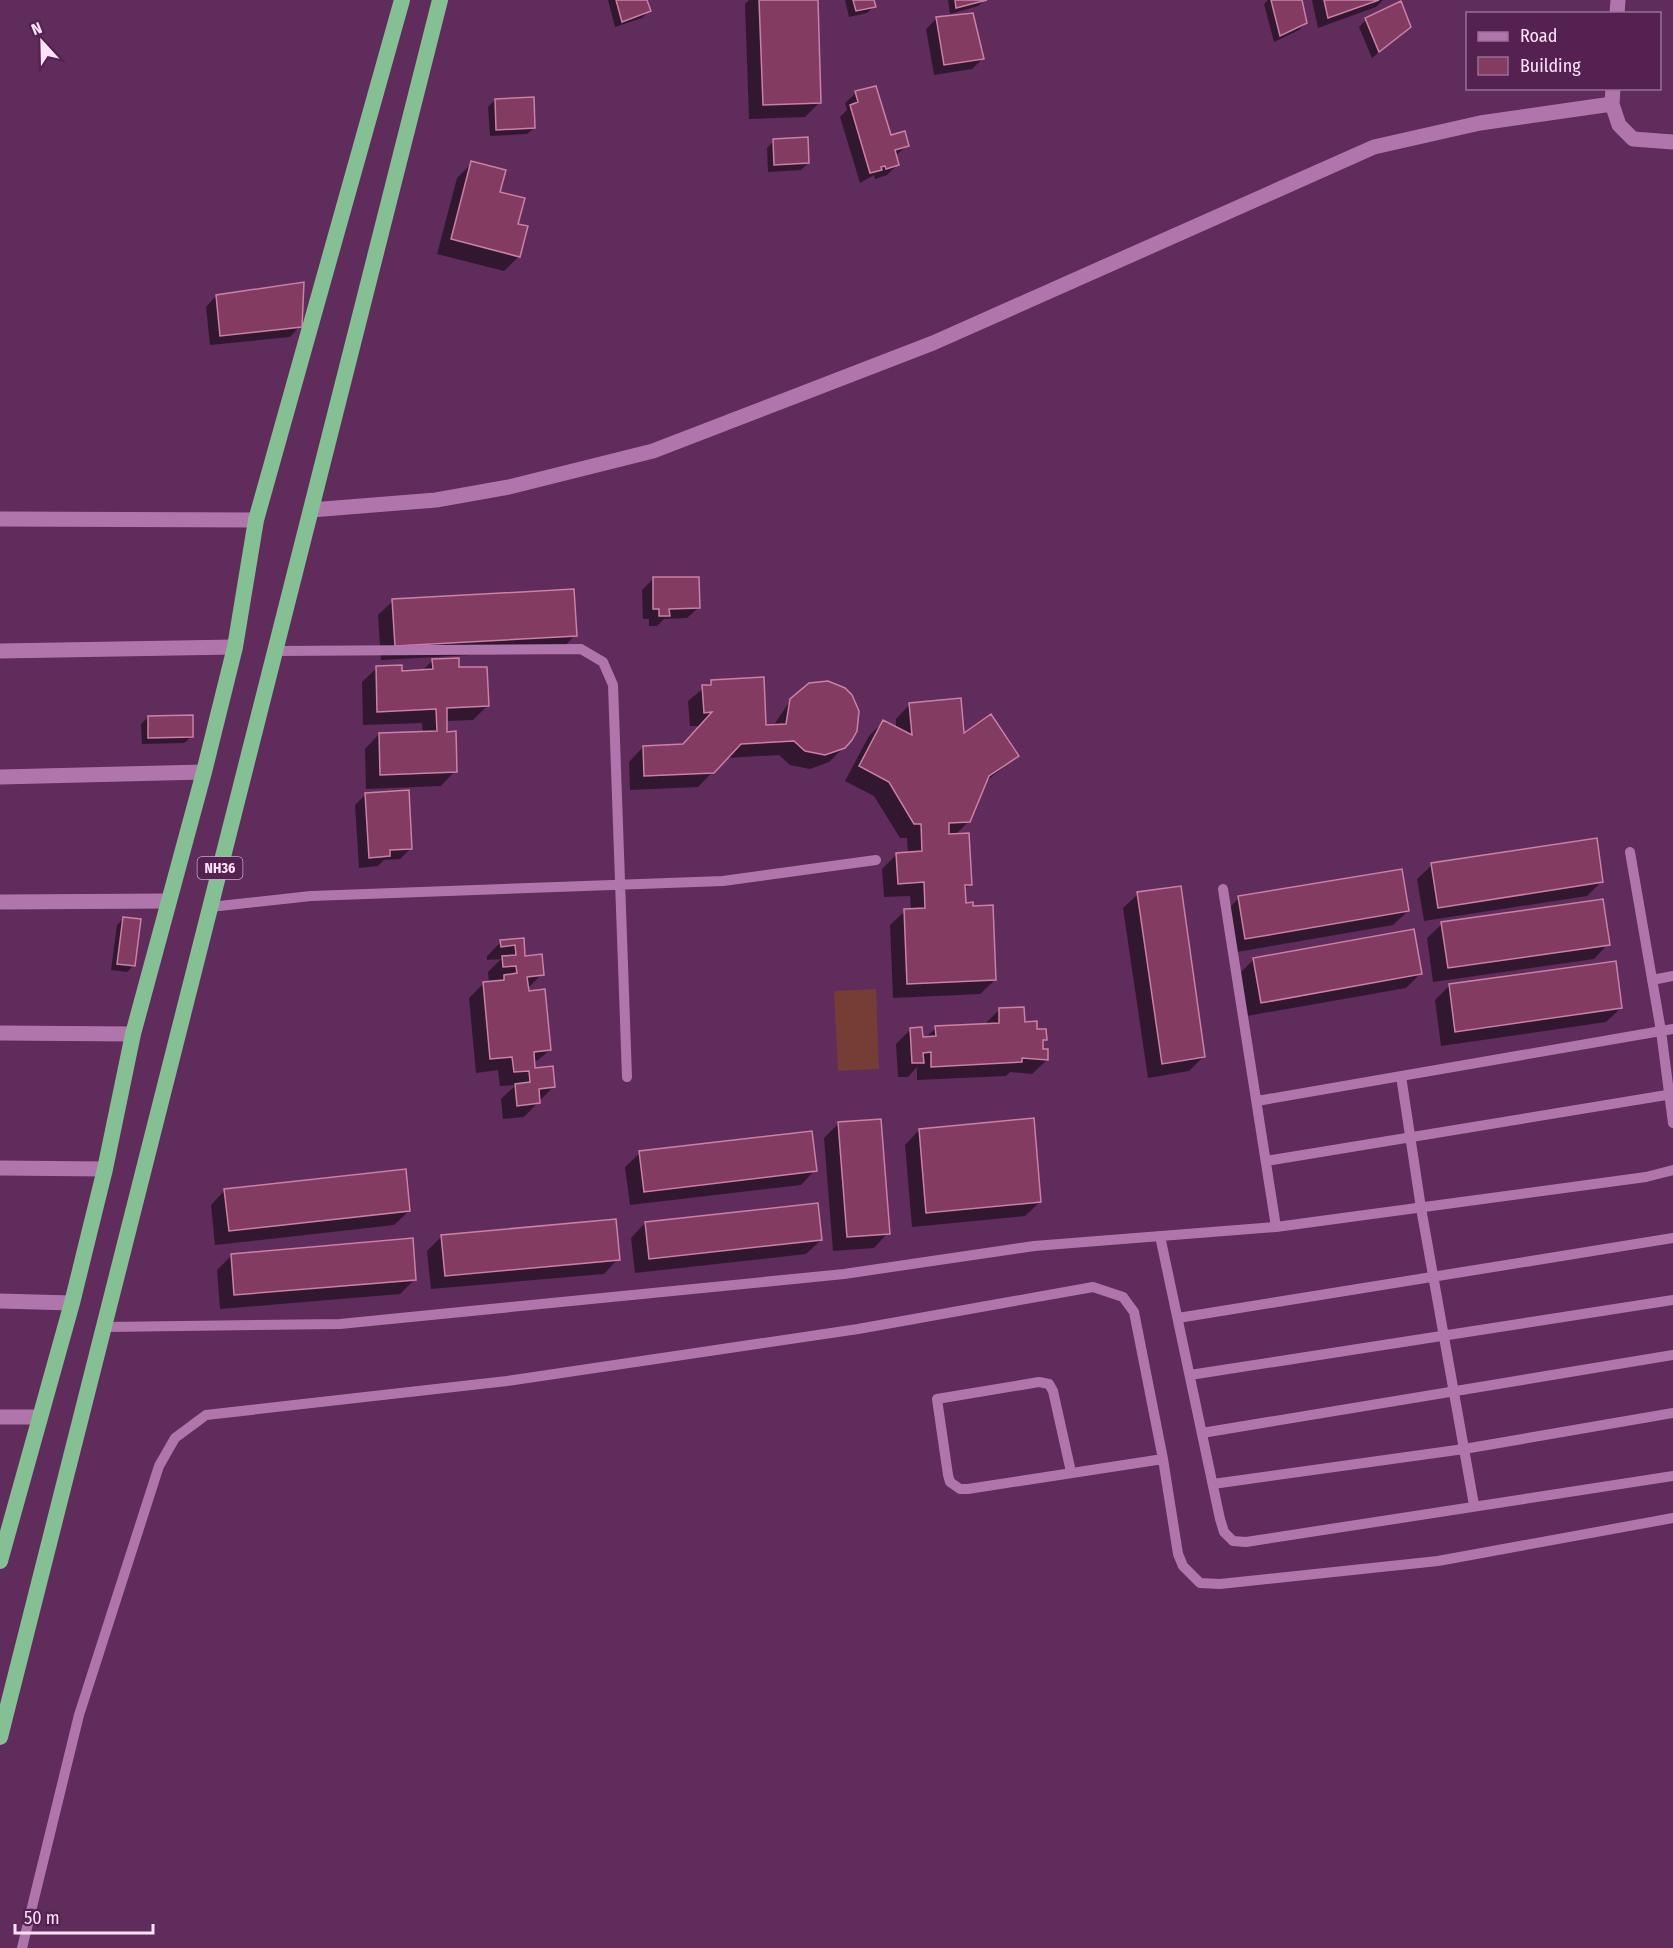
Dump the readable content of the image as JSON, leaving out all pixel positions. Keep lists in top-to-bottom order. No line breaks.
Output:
{"streets":{"highway":["NH36"]},"legend":["Road","Building"],"scale_bar":"50 m","north":"top"}
